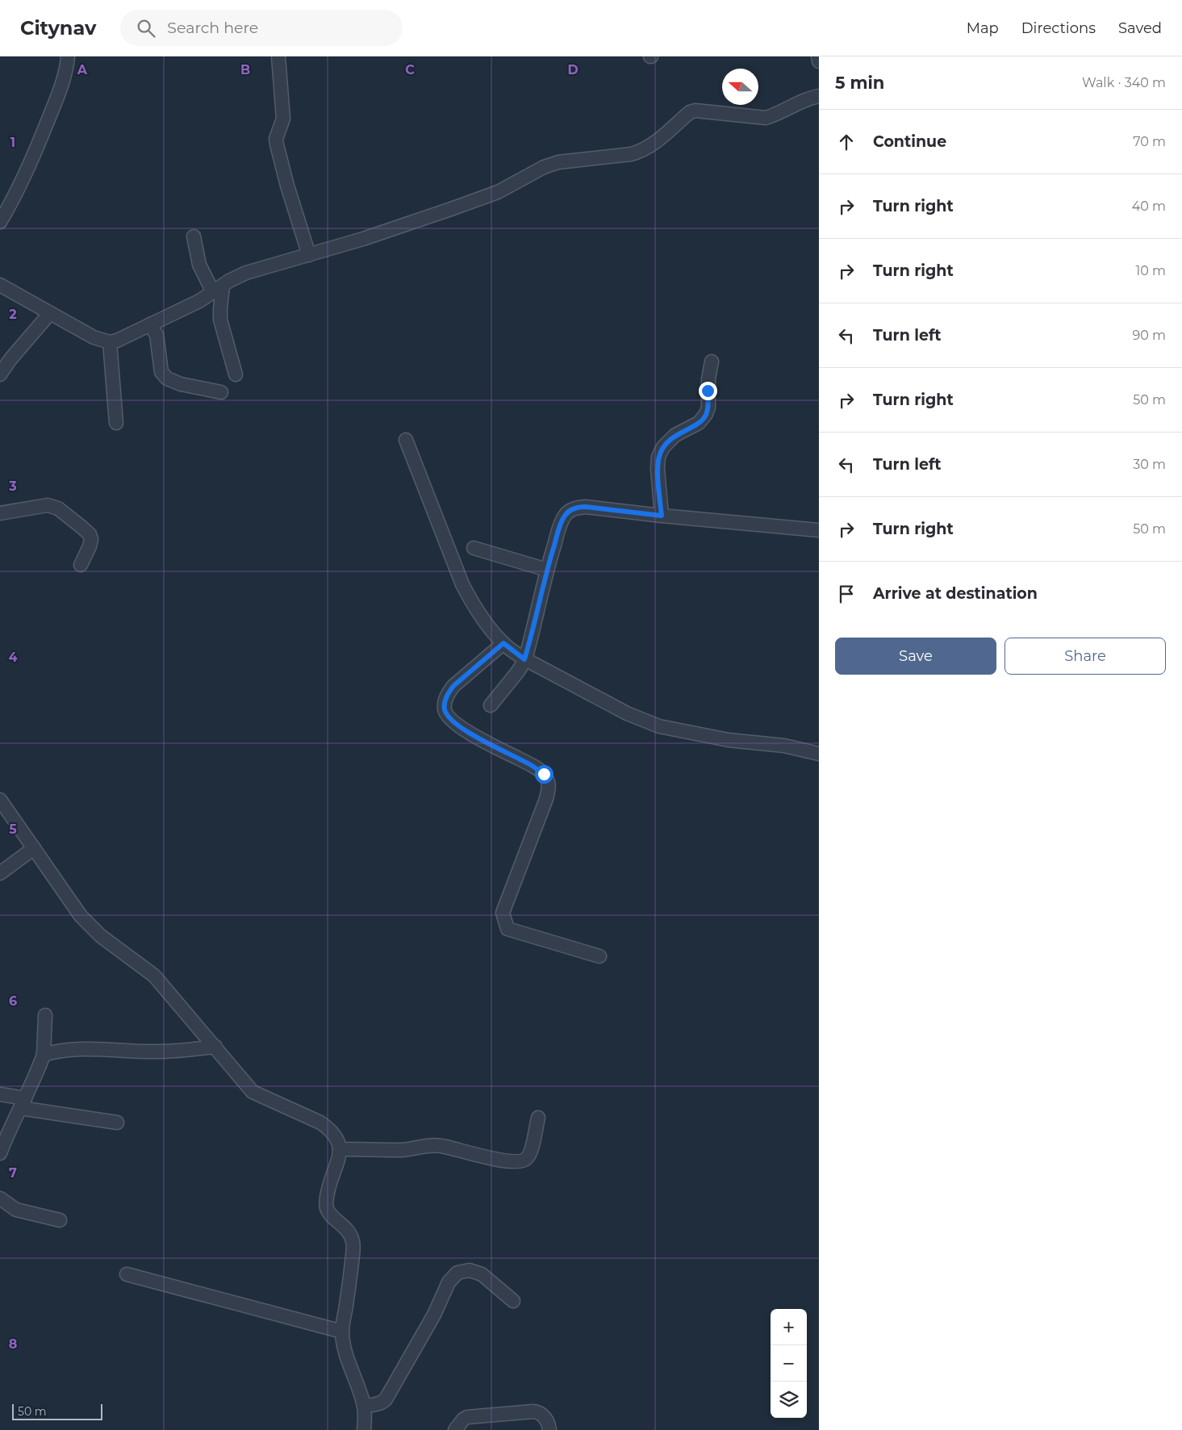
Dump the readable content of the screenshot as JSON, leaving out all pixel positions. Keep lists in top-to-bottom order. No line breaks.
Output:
{"scale_bar":"50 m","north":"left","page":{"header":"Citynav","search":"Search here","nav":["Map","Directions","Saved"],"heading":["5 min","Walk · 340 m"],"list":[["Continue","70 m"],["Turn right","40 m"],["Turn right","10 m"],["Turn left","90 m"],["Turn right","50 m"],["Turn left","30 m"],["Turn right","50 m"],"Arrive at destination"],"buttons":["Save","Share"],"map_buttons":["+","−"],"scale":"50 m"},"grid":{"columns":["A","B","C","D"],"rows":["1","2","3","4","5","6","7","8"]}}
